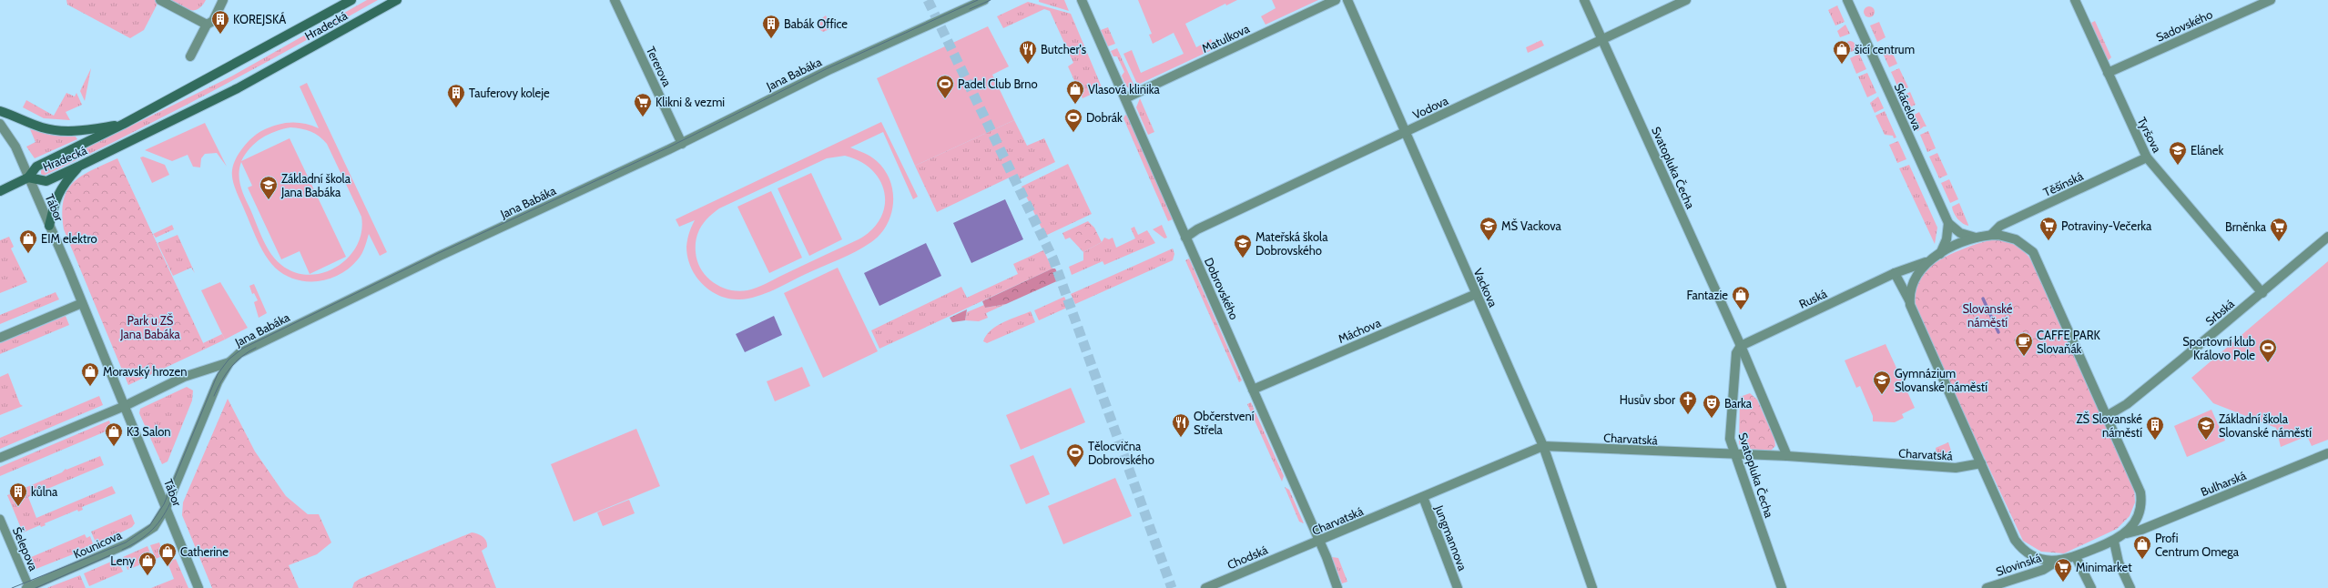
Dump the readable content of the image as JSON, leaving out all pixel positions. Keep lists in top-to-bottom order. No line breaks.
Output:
{"streets":{"main road":["Hradecká"],"street":["Sadovského","Matulkova","Tererova","Jana Babáka","Skácelova","Vodova","Tyršova","Svatopluka Čecha","Těšínská","Tábor","Vackova","Dobrovského","Ruská","Srbská","Máchova","Charvatská","Bulharská","Jungmannova","Kounicova","Šelepova","Chodská","Slovinská"]},"crossings":[["Hradecká","Tábor"],["Sadovského","Tyršova"],["Matulkova","Dobrovského"],["Tererova","Jana Babáka"],["Jana Babáka","Tábor"],["Jana Babáka","Kounicova"],["Vodova","Svatopluka Čecha"],["Vodova","Vackova"],["Vodova","Dobrovského"],["Tyršova","Těšínská"],["Tyršova","Srbská"],["Svatopluka Čecha","Ruská"],["Svatopluka Čecha","Charvatská"],["Tábor","Kounicova"],["Vackova","Máchova"],["Vackova","Charvatská"],["Dobrovského","Máchova"],["Dobrovského","Charvatská"],["Charvatská","Jungmannova"],["Charvatská","Chodská"],["Kounicova","Šelepova"]],"parks":["Slovanské náměstí","Park u ZŠ Jana Babáka"],"places":{"building":["KOREJSKÁ","Babák Office","Tauferovy koleje","ZŠ Slovanské náměstí","kůlna"],"restaurant":["Butcher's","Občerstvení Střela"],"shop":["šicí centrum","Vlasová klinika","EIM elektro","Fantazie","Moravský hrozen","K3 Salon","Profi Centrum Omega","Catherine","Leny"],"sports":["Padel Club Brno","Dobrák","Sportovní klub Královo Pole","Tělocvična Dobrovského"],"supermarket":["Klikni & vezmi","Potraviny-Večerka","Brněnka","Minimarket"],"school or university":["Elánek","Základní škola Jana Babáka","MŠ Vackova","Mateřská škola Dobrovského","Gymnázium Slovanské náměstí","Základní škola Slovanské náměstí"],"cafe":["CAFFE PARK Slovaňák"],"church":["Husův sbor"],"theatre":["Barka"]}}
